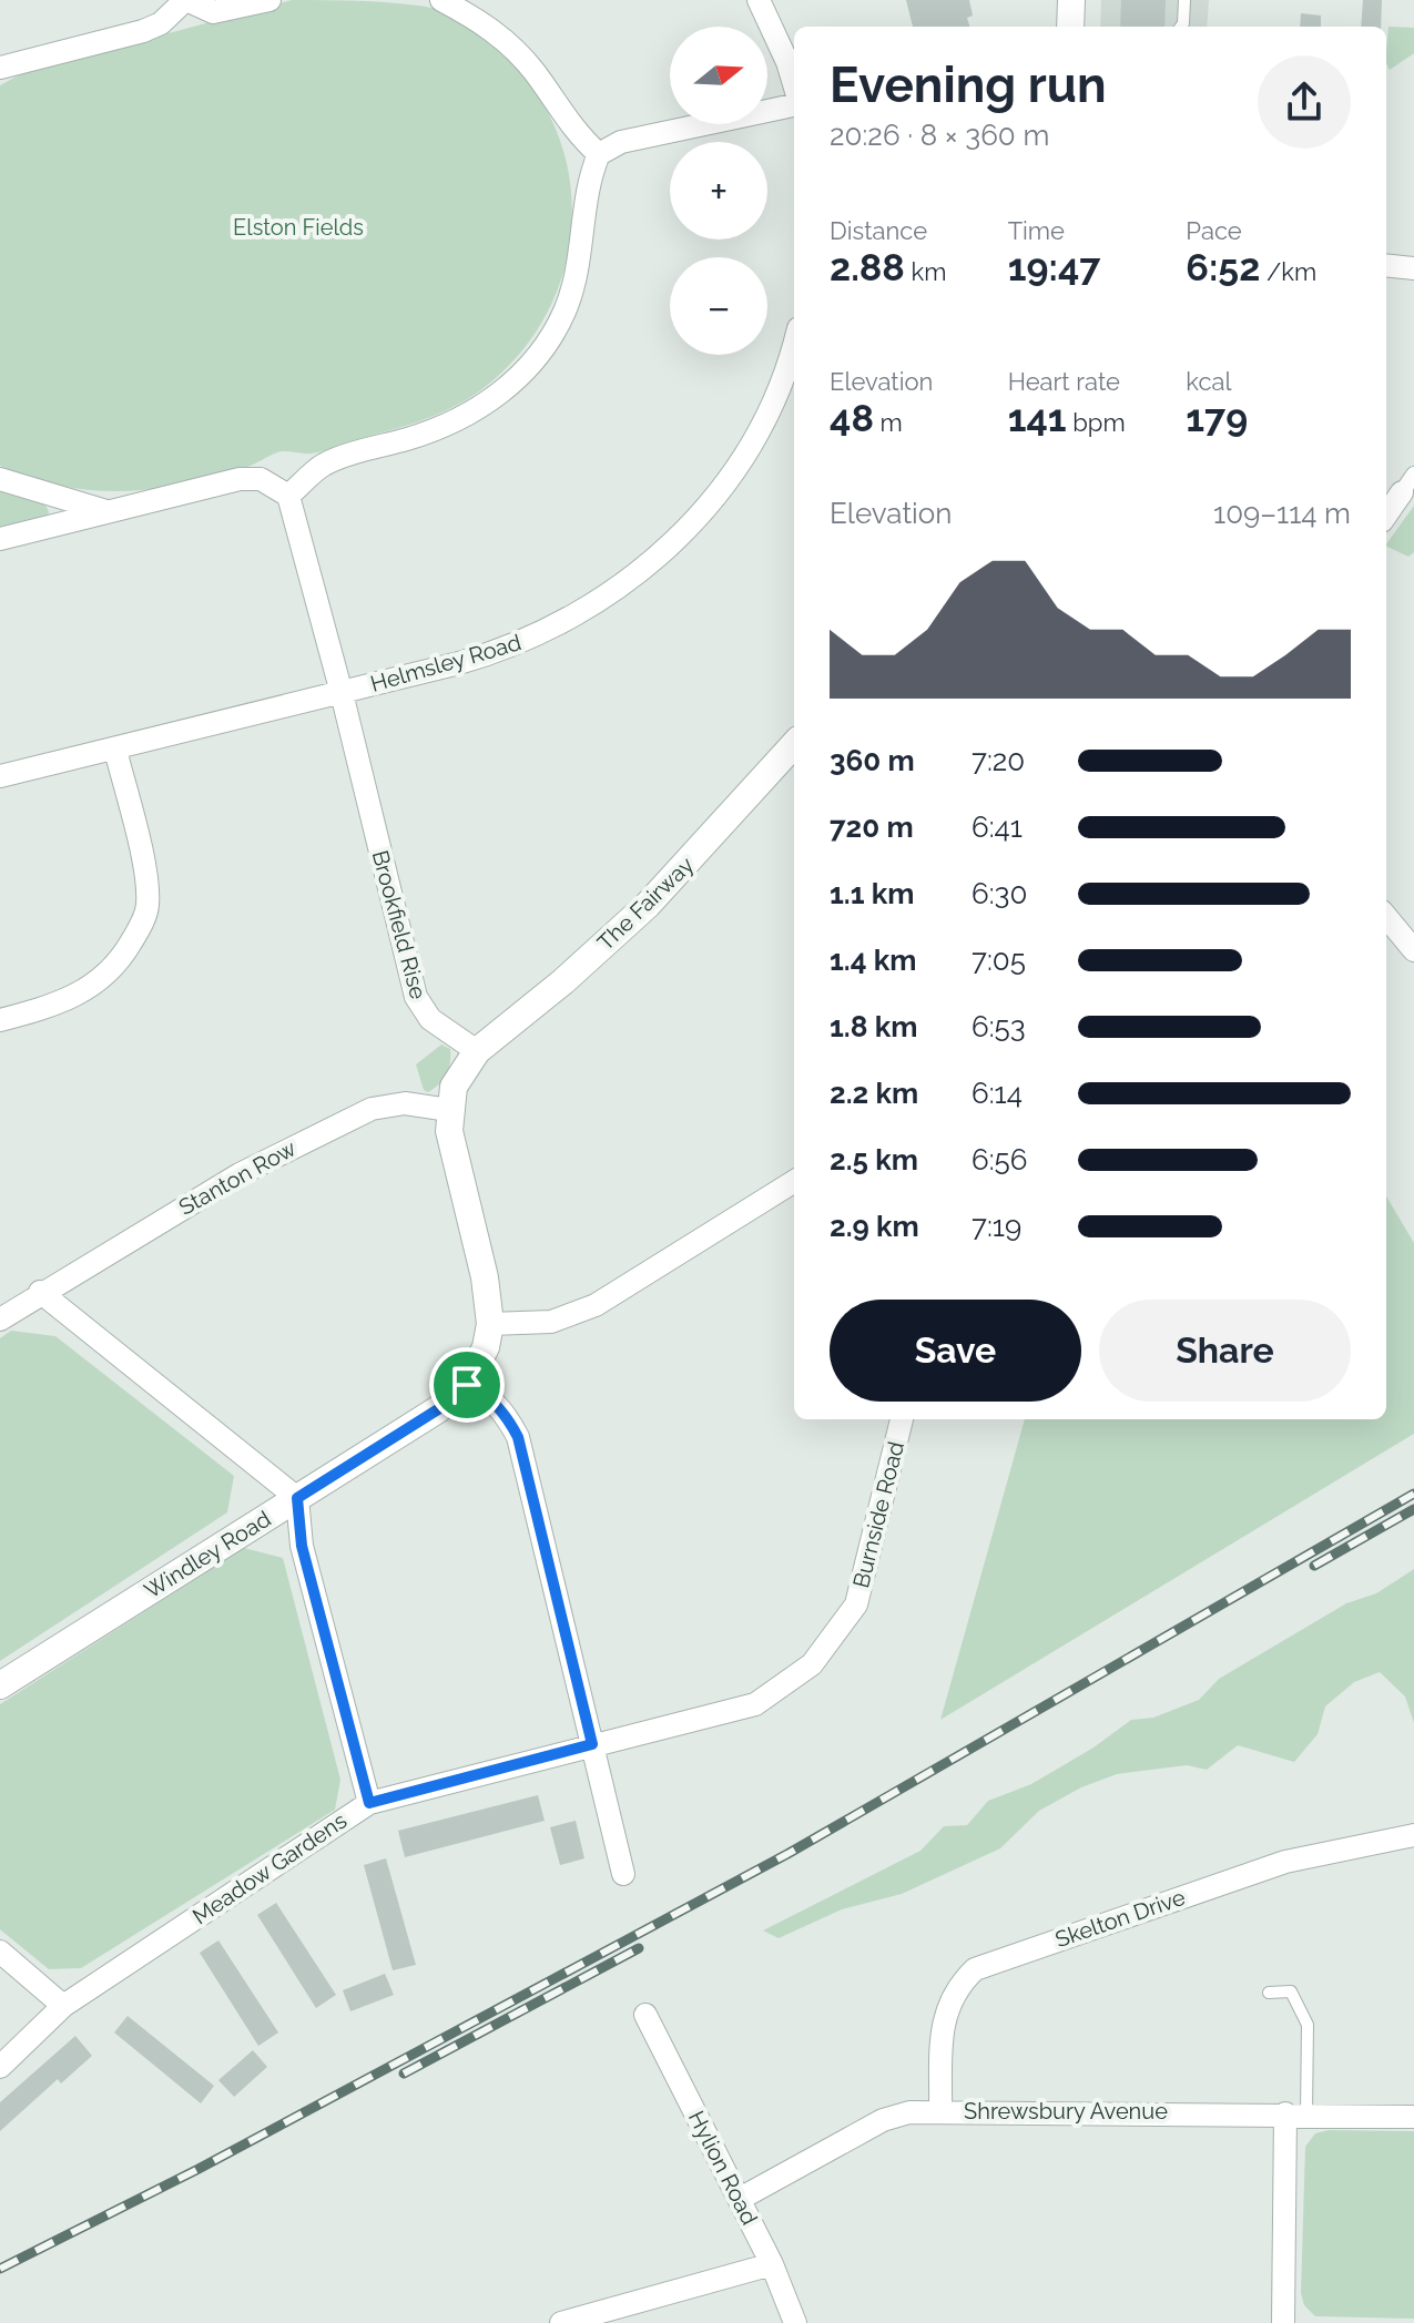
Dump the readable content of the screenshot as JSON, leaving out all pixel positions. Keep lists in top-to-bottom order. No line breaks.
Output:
{"streets":{"street":["Helmsley Road","The Fairway","Brookfield Rise","Stanton Row","Burnside Road","Windley Road","Meadow Gardens","Skelton Drive","Shrewsbury Avenue","Hylion Road"]},"crossings":[["Helmsley Road","Brookfield Rise"],["The Fairway","Brookfield Rise"],["Burnside Road","Meadow Gardens"],["Windley Road","Meadow Gardens"],["Skelton Drive","Shrewsbury Avenue"],["Shrewsbury Avenue","Hylion Road"]],"parks":["Elston Fields"],"north":"right","page":{"map_buttons":["+","−"],"heading":["Evening run","20:26 · 8 × 360 m"],"stats":[["Distance","2.88 km"],["Time","19:47"],["Pace","6:52 /km"],["Elevation","48 m"],["Heart rate","141 bpm"],["kcal","179"]],"chart":["Elevation","109–114 m"],"list":[{"name":"360 m","note":"7:20"},{"name":"720 m","note":"6:41"},{"name":"1.1 km","note":"6:30"},{"name":"1.4 km","note":"7:05"},{"name":"1.8 km","note":"6:53"},{"name":"2.2 km","note":"6:14"},{"name":"2.5 km","note":"6:56"},{"name":"2.9 km","note":"7:19"}],"buttons":["Save","Share"]}}
